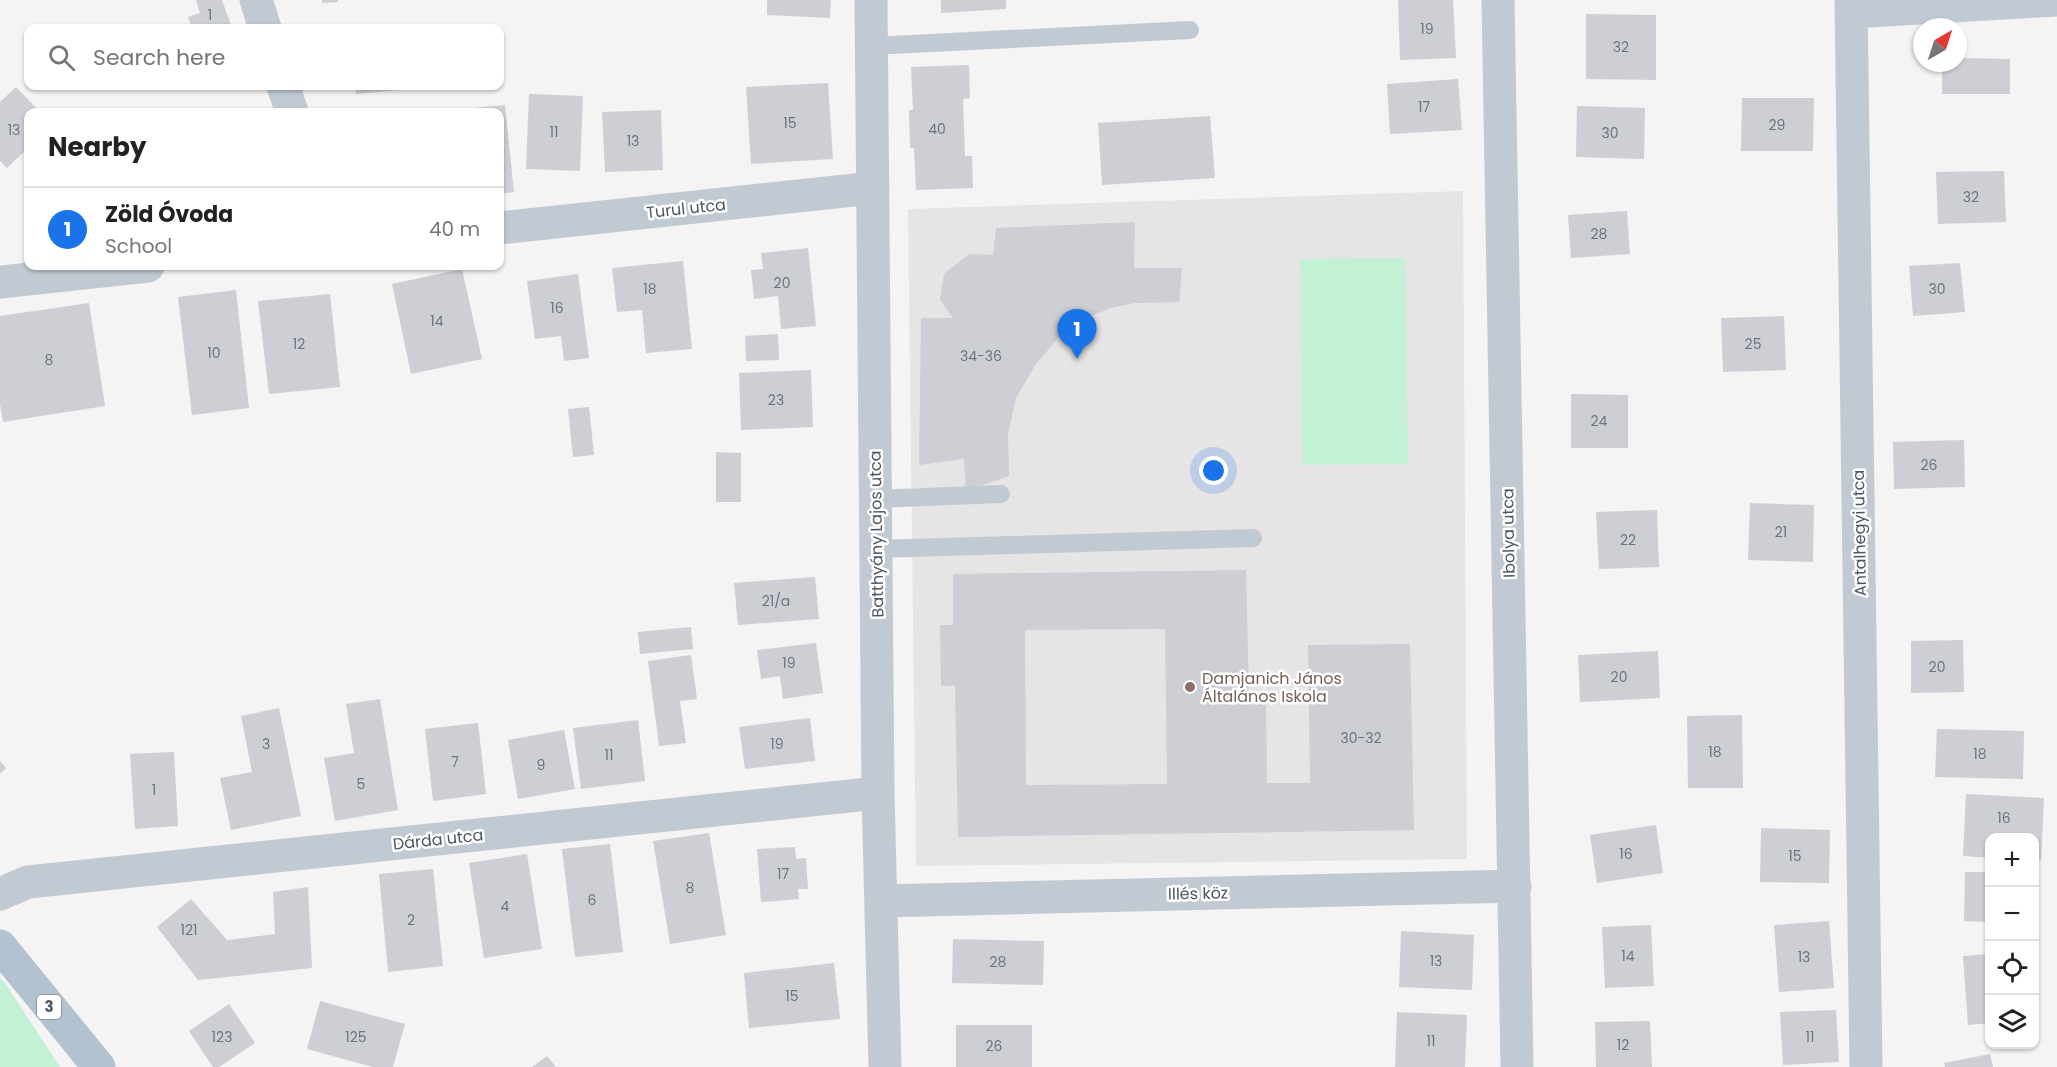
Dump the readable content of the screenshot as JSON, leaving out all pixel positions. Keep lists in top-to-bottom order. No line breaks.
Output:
{"streets":{"main road":["3"],"street":["Turul utca","Ibolya utca","Antalhegyi utca","Batthyány Lajos utca","Dárda utca","Illés köz"]},"crossings":[["Turul utca","Batthyány Lajos utca"],["Ibolya utca","Illés köz"],["Batthyány Lajos utca","Dárda utca"],["Batthyány Lajos utca","Illés köz"]],"places":["Damjanich János Általános Iskola"],"house_numbers":["1","19","32","17","15","29","40","13","11","30","13","32","28","20","18","30","16","14","12","25","10","34-36","8","23","24","26","21","22","21/a","19","20","20","30-32","3","19","18","18","11","7","9","5","1","16","16","15","17","8","6","4","2","121","14","13","13","28","15","123","125","11","11","12","26"],"north":"top right","page":{"search":"Search here","heading":"Nearby","list":[{"mark":"1","name":"Zöld Óvoda","note":"School","value":"40 m"}],"pins":"1","map_buttons":["+","−"]}}
